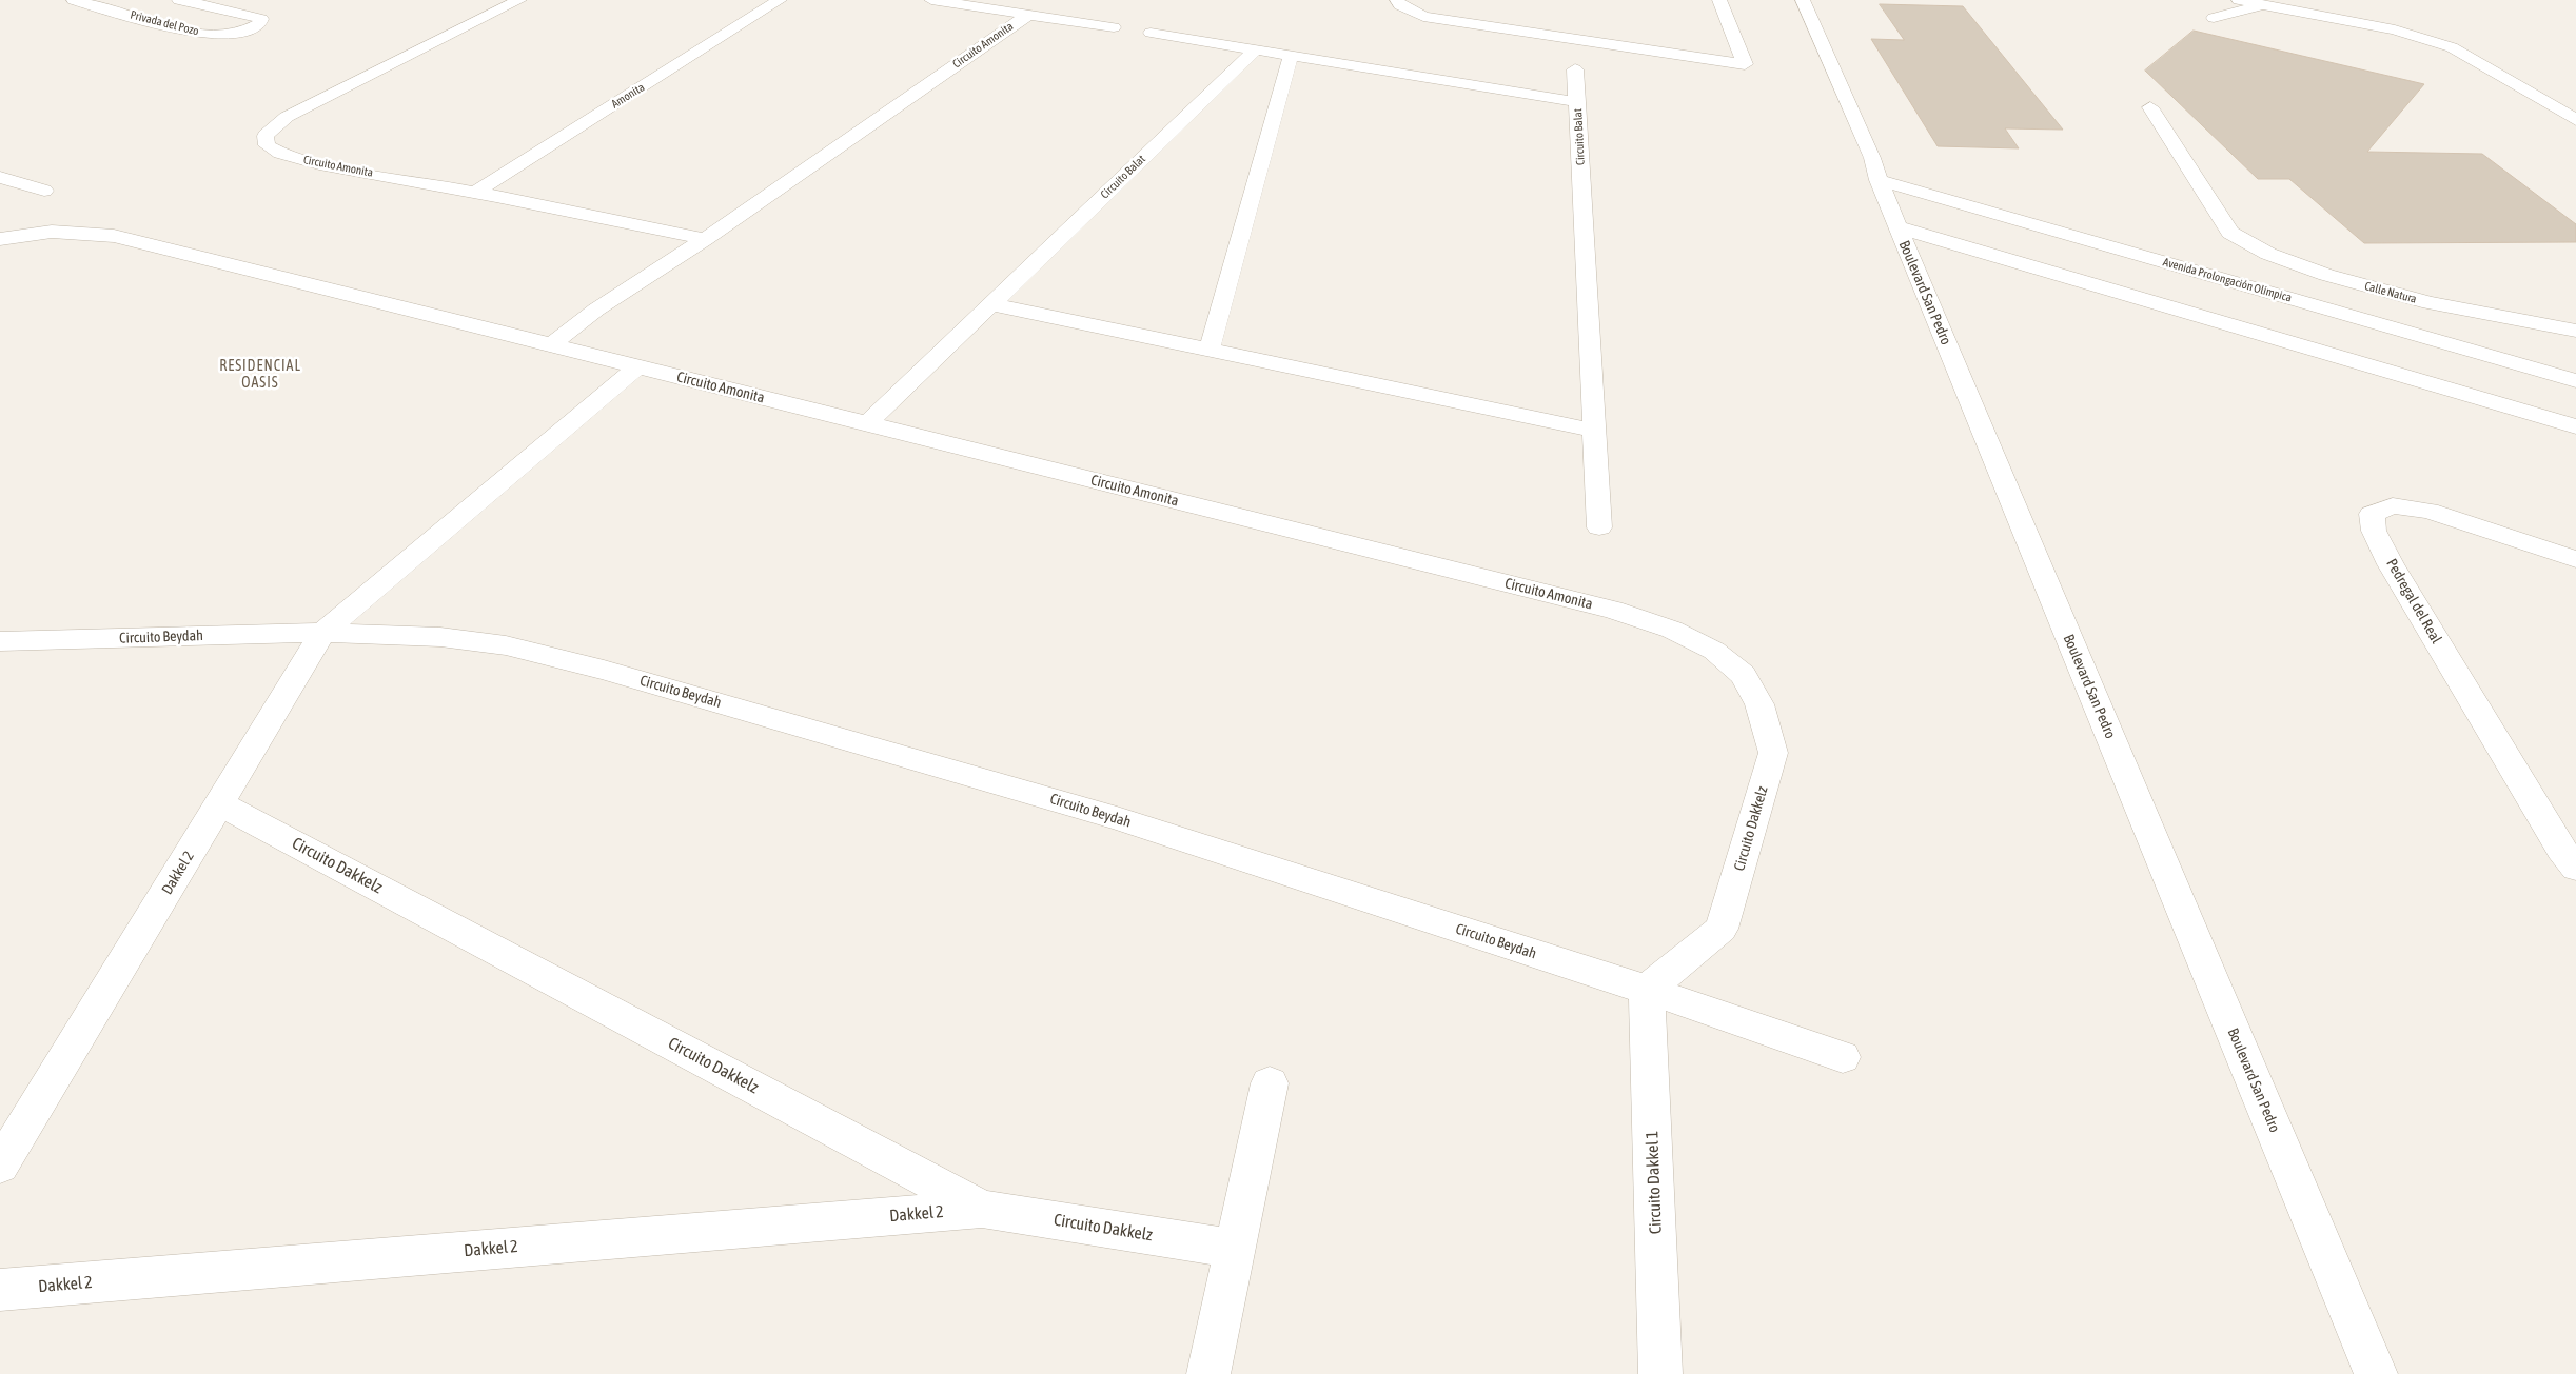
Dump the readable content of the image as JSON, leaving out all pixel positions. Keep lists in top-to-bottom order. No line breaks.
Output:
{"streets":{"street":["Privada del Pozo","Circuito Amonita","Amonita","Circuito Balat","Avenida Prolongación Olímpica","Boulevard San Pedro","Calle Natura","Pedregal del Real","Circuito Beydah","Circuito Dakkelz","Dakkel 2","Circuito Dakkel 1"]},"crossings":[["Circuito Amonita","Amonita"],["Circuito Amonita","Circuito Balat"],["Circuito Amonita","Circuito Dakkelz"],["Avenida Prolongación Olímpica","Boulevard San Pedro"],["Circuito Beydah","Circuito Dakkelz"],["Circuito Beydah","Dakkel 2"],["Circuito Beydah","Circuito Dakkel 1"],["Circuito Dakkelz","Dakkel 2"],["Circuito Dakkelz","Circuito Dakkel 1"]],"districts":["RESIDENCIAL OASIS"]}
